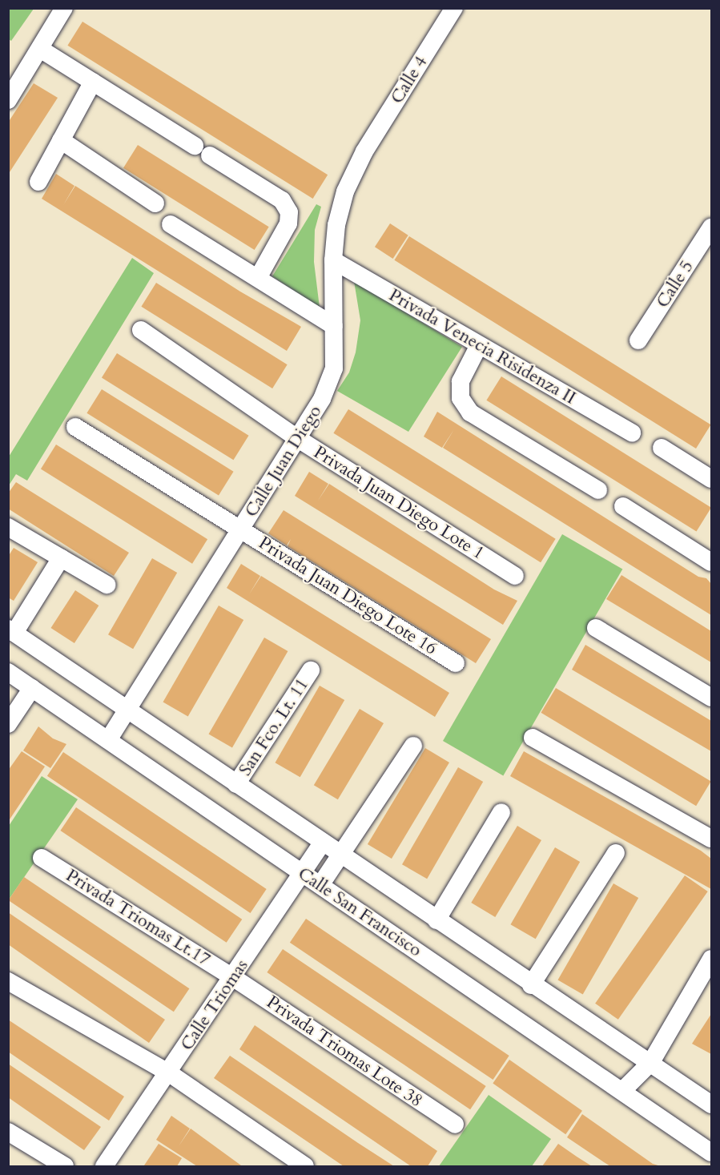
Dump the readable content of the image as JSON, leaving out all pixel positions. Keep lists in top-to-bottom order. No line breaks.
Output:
{"streets":{"street":["Calle 4","Calle 5","Privada Venecia Risidenza II","Calle Juan Diego","Privada Juan Diego Lote 1","Privada Juan Diego Lote 16","San Fco. Lt. 11","Calle San Francisco","Privada Triomas Lt.17","Calle Triomas","Privada Triomas Lote 38"]},"crossings":[["Calle 4","Calle Juan Diego"],["Privada Venecia Risidenza II","Calle Juan Diego"],["Calle Juan Diego","Privada Juan Diego Lote 1"],["Calle Juan Diego","Privada Juan Diego Lote 16"],["Calle Juan Diego","Calle San Francisco"],["San Fco. Lt. 11","Calle San Francisco"],["Calle San Francisco","Calle Triomas"],["Privada Triomas Lt.17","Calle Triomas"],["Privada Triomas Lt.17","Privada Triomas Lote 38"],["Calle Triomas","Privada Triomas Lote 38"]]}
